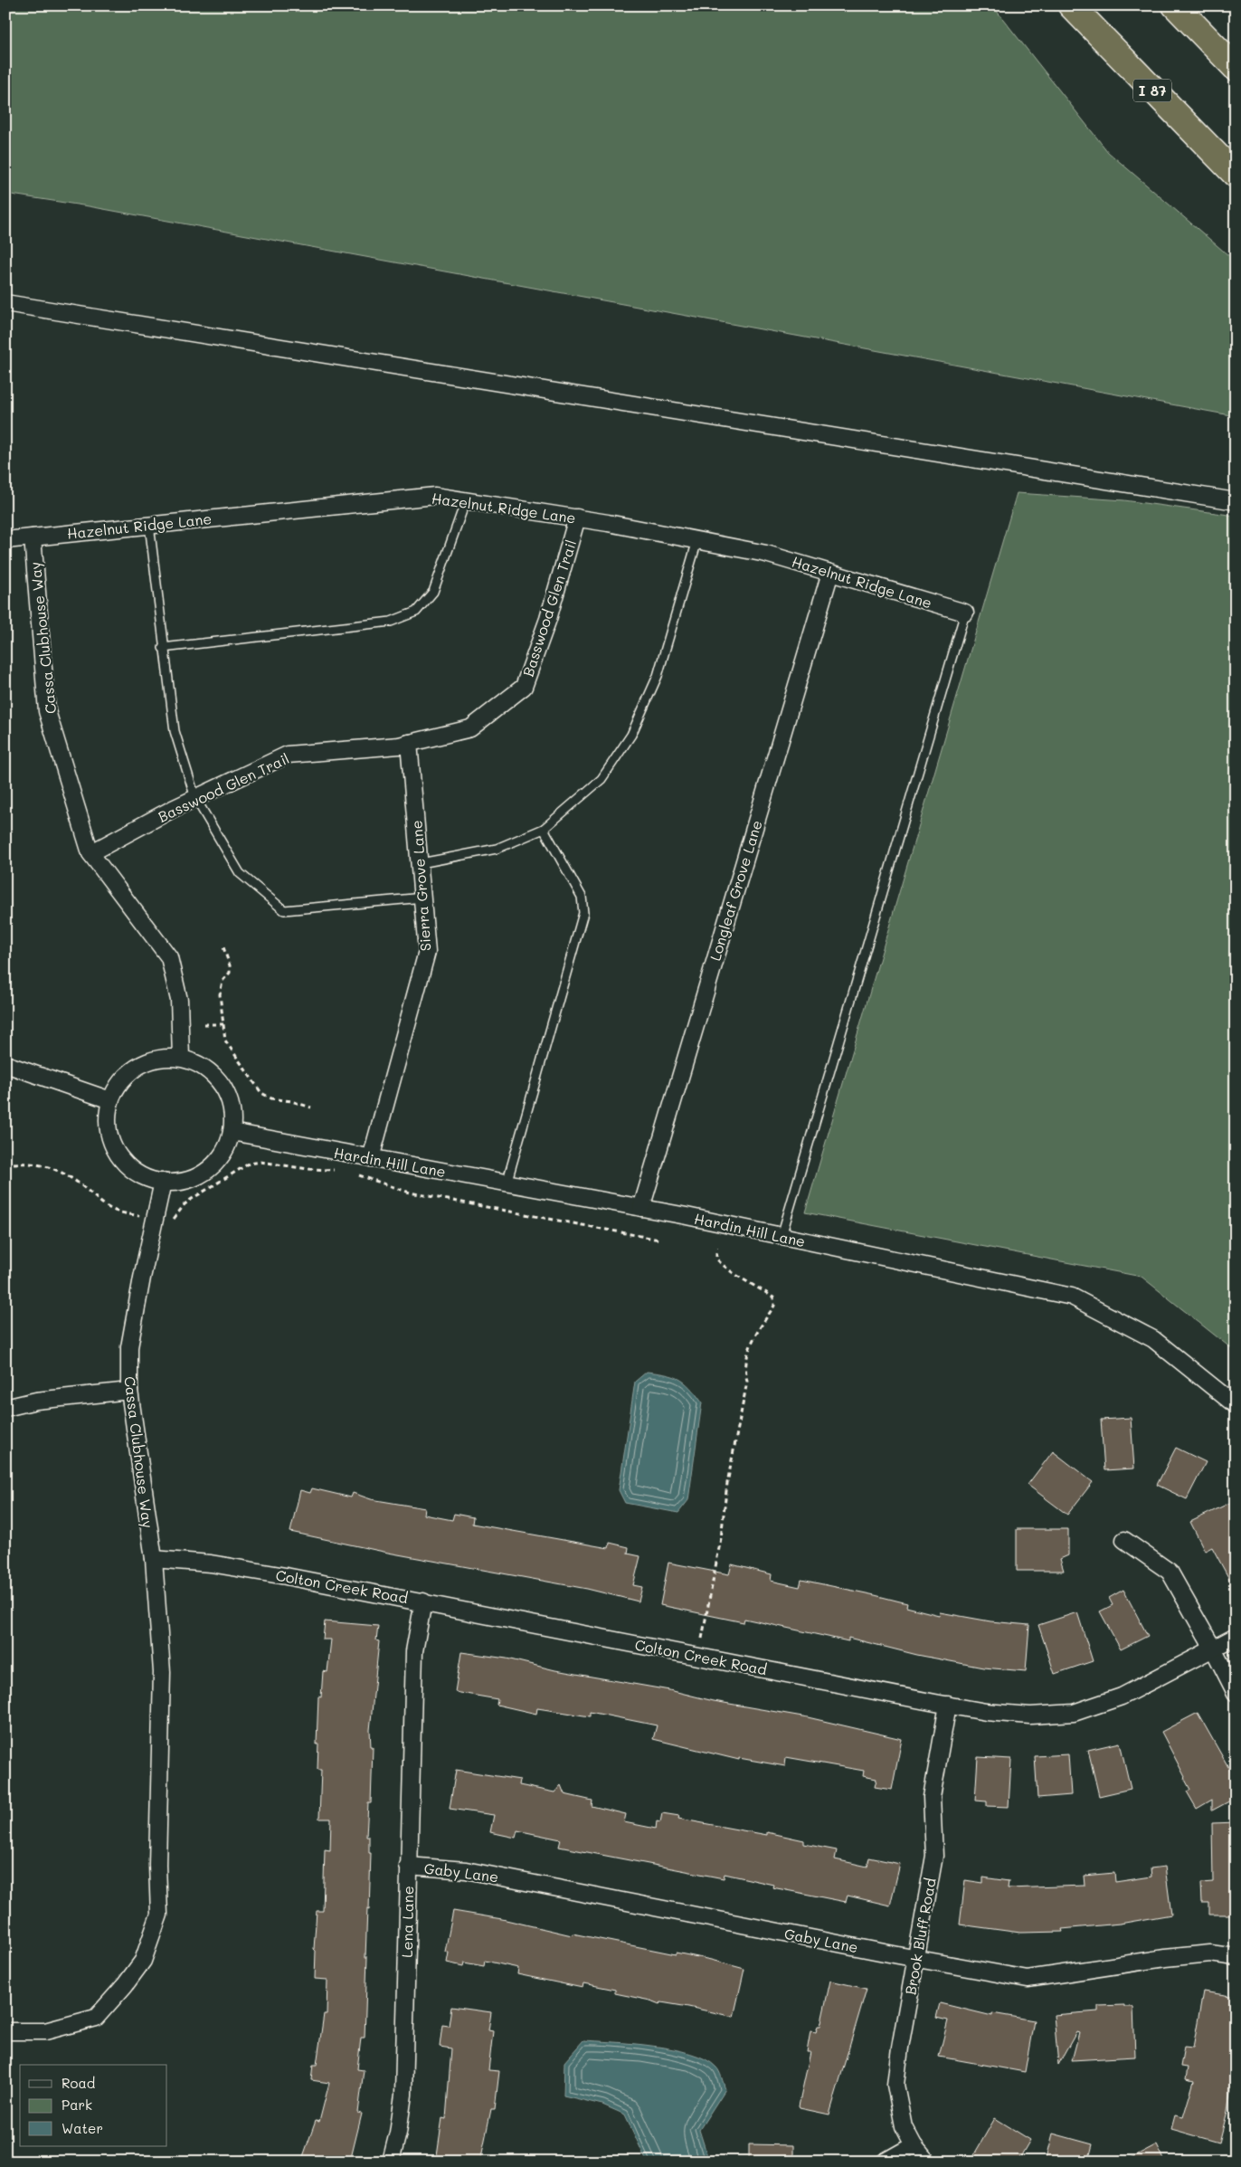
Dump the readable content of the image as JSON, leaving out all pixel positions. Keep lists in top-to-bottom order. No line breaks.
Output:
{"streets":{"highway":["I 87"],"street":["Hazelnut Ridge Lane","Basswood Glen Trail","Cassa Clubhouse Way","Sierra Grove Lane","Longleaf Grove Lane","Hardin Hill Lane","Colton Creek Road","Gaby Lane","Lena Lane","Brook Bluff Road"]},"crossings":[["Hazelnut Ridge Lane","Basswood Glen Trail"],["Hazelnut Ridge Lane","Cassa Clubhouse Way"],["Hazelnut Ridge Lane","Longleaf Grove Lane"],["Basswood Glen Trail","Cassa Clubhouse Way"],["Basswood Glen Trail","Sierra Grove Lane"],["Cassa Clubhouse Way","Hardin Hill Lane"],["Cassa Clubhouse Way","Colton Creek Road"],["Sierra Grove Lane","Hardin Hill Lane"],["Longleaf Grove Lane","Hardin Hill Lane"],["Colton Creek Road","Lena Lane"],["Colton Creek Road","Brook Bluff Road"],["Gaby Lane","Lena Lane"],["Gaby Lane","Brook Bluff Road"]],"legend":["Road","Park","Water"]}
